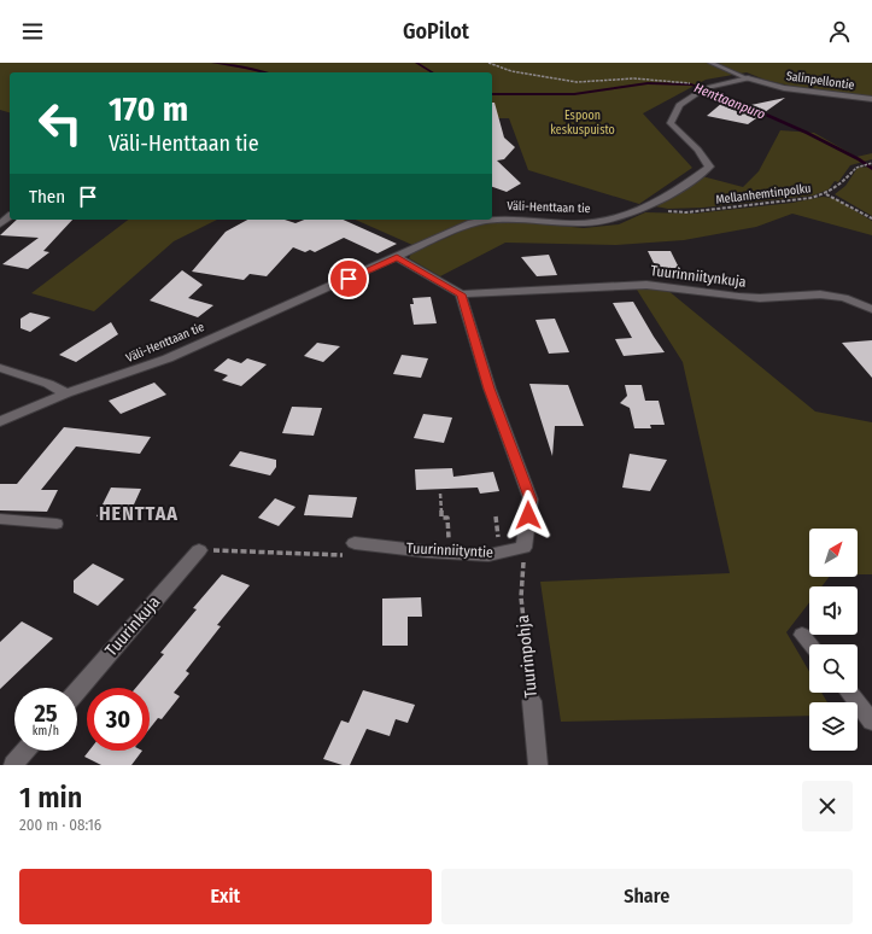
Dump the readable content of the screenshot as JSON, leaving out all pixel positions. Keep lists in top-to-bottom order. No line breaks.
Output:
{"streets":{"street":["Salinpellontie","Väli-Henttaan tie","Tuurinniitynkuja","Tuurinniityntie","Tuurinkuja","Tuurinpohja"],"path":["Mellanhemtinpolku"]},"crossings":[["Salinpellontie","Väli-Henttaan tie"],["Mellanhemtinpolku","Väli-Henttaan tie"],["Tuurinniityntie","Tuurinpohja"]],"districts":["HENTTAA"],"water":["Henttaanpuro"],"parks":["Espoon keskuspuisto"],"north":"top right","page":{"header":"GoPilot","turn":["170 m","Väli-Henttaan tie"],"then":"Then","speed":"25 km/h","limit":"30","heading":["1 min","200 m · 08:16"],"buttons":["Exit","Share"]}}
